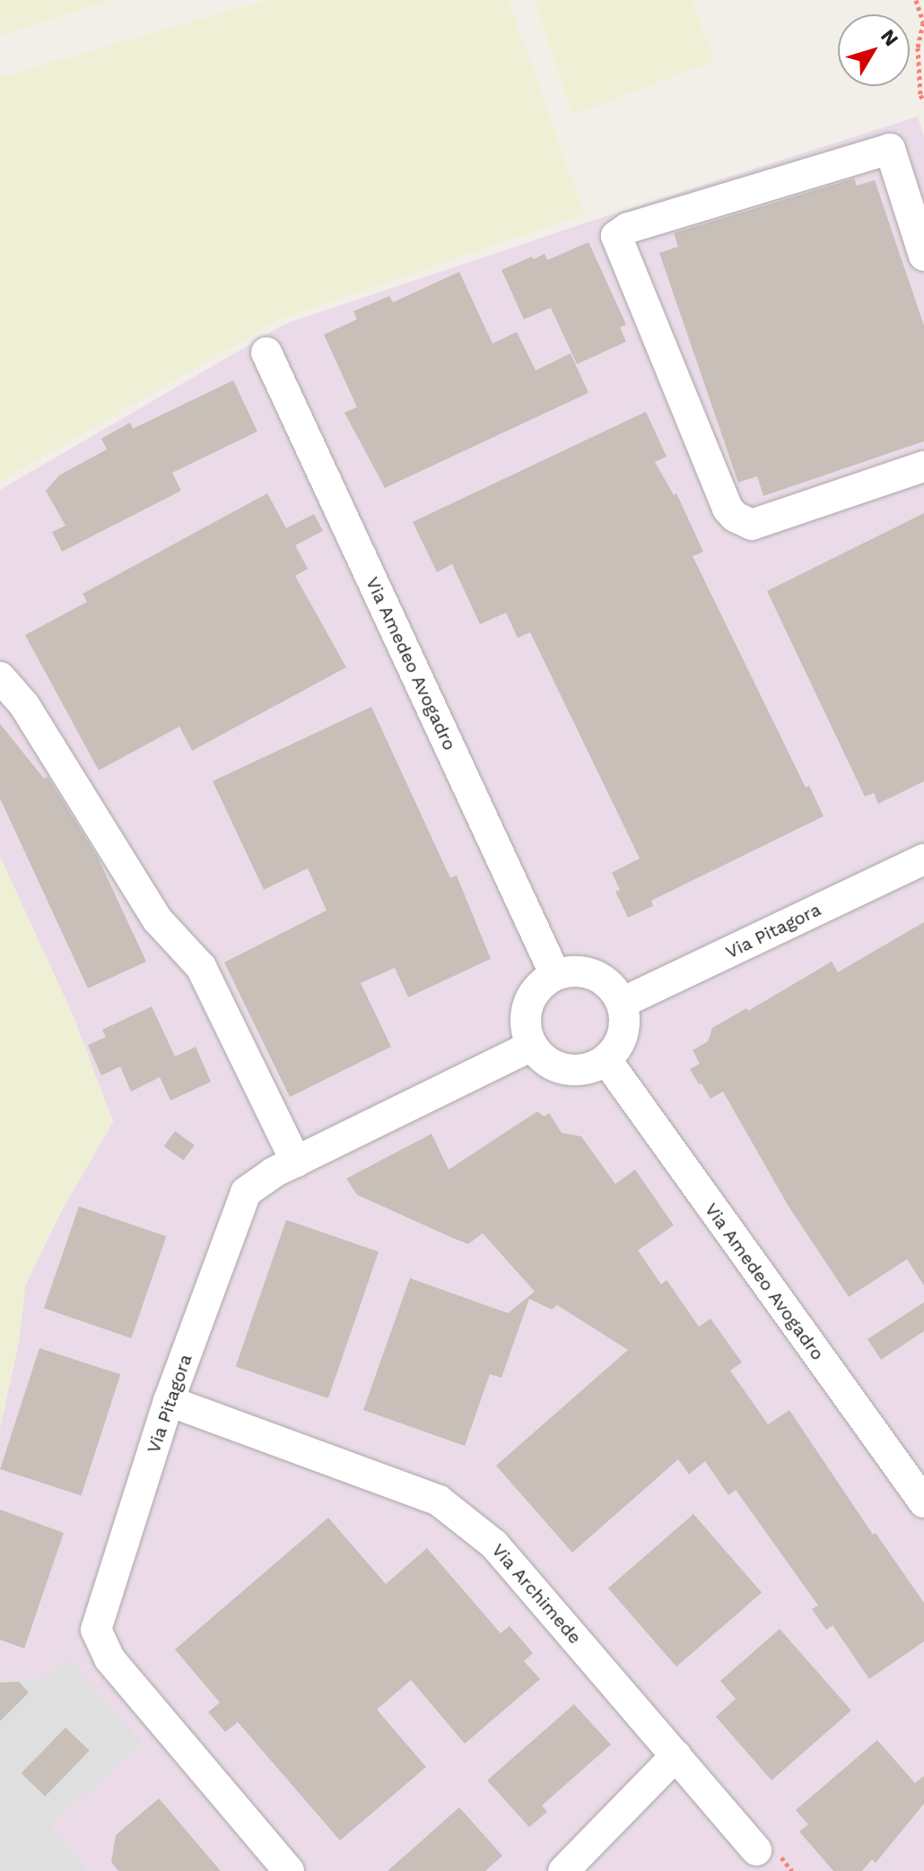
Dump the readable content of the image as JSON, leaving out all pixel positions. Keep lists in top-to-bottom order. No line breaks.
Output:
{"streets":{"street":["Via Amedeo Avogadro","Via Pitagora","Via Archimede"]},"crossings":[["Via Amedeo Avogadro","Via Pitagora"],["Via Pitagora","Via Archimede"]],"north":"top right"}
